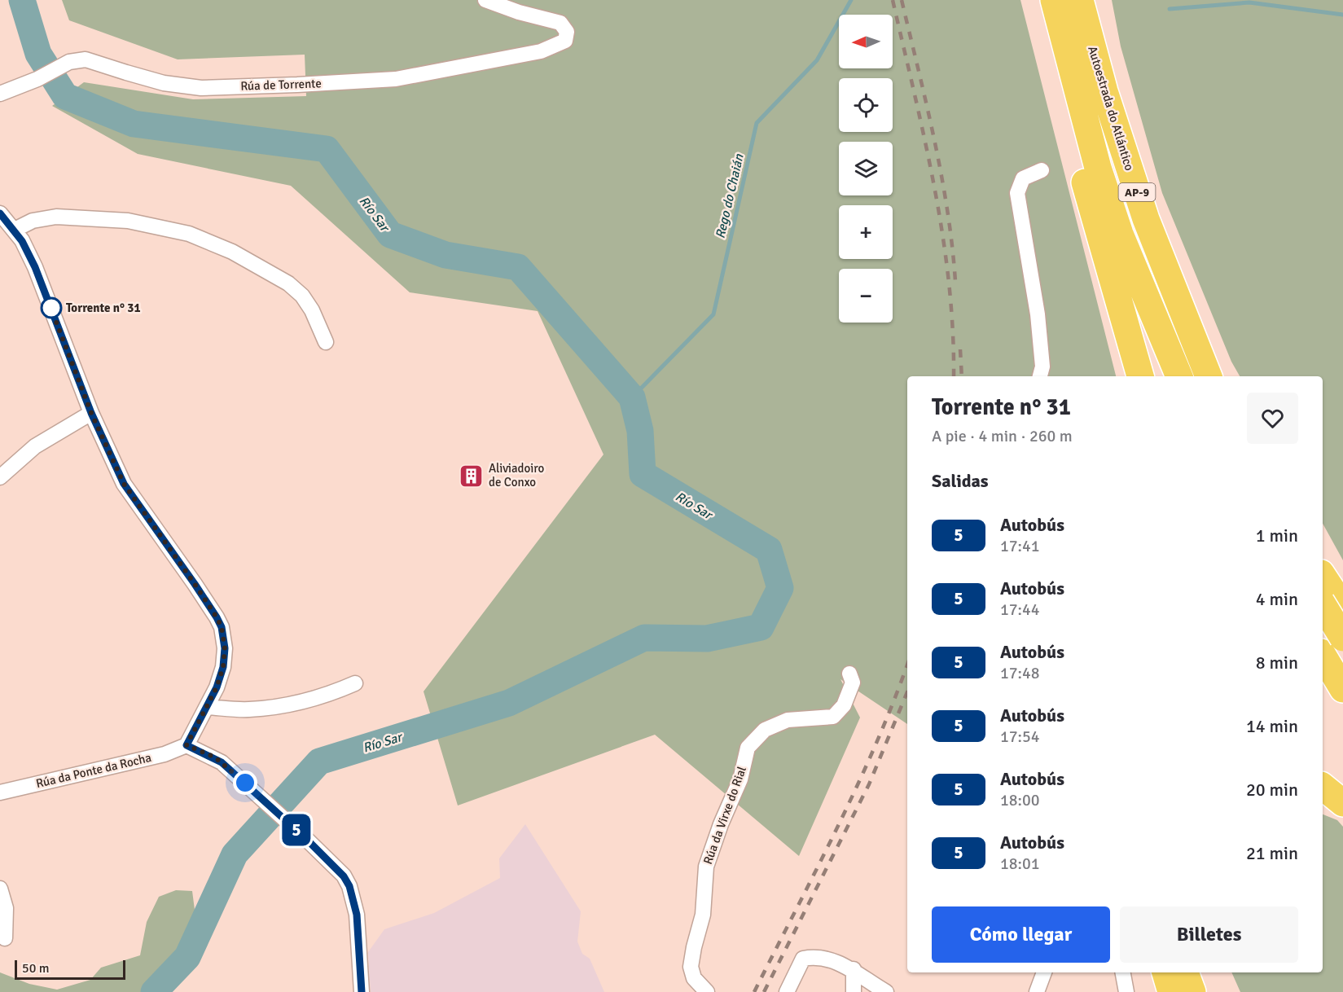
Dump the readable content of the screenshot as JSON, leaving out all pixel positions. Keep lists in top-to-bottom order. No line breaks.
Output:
{"streets":{"highway":["Autoestrada do Atlántico","AP-9"],"street":["Rúa de Torrente","Rúa da Ponte da Rocha","Rúa da Virxe do Rial"]},"water":["Rego do Chaián","Río Sar"],"places":{"other":["Torrente n° 31"],"building":["Aliviadoiro de Conxo"]},"lines":["bus line 5"],"scale_bar":"50 m","north":"left","page":{"on_map":"5","map_buttons":["+","−"],"heading":[["Torrente n° 31","A pie · 4 min · 260 m"],"Salidas"],"list":[{"mark":"5","name":"Autobús","note":"17:41","value":"1 min"},{"mark":"5","name":"Autobús","note":"17:44","value":"4 min"},{"mark":"5","name":"Autobús","note":"17:48","value":"8 min"},{"mark":"5","name":"Autobús","note":"17:54","value":"14 min"},{"mark":"5","name":"Autobús","note":"18:00","value":"20 min"},{"mark":"5","name":"Autobús","note":"18:01","value":"21 min"}],"buttons":["Cómo llegar","Billetes"],"scale":"50 m"}}
